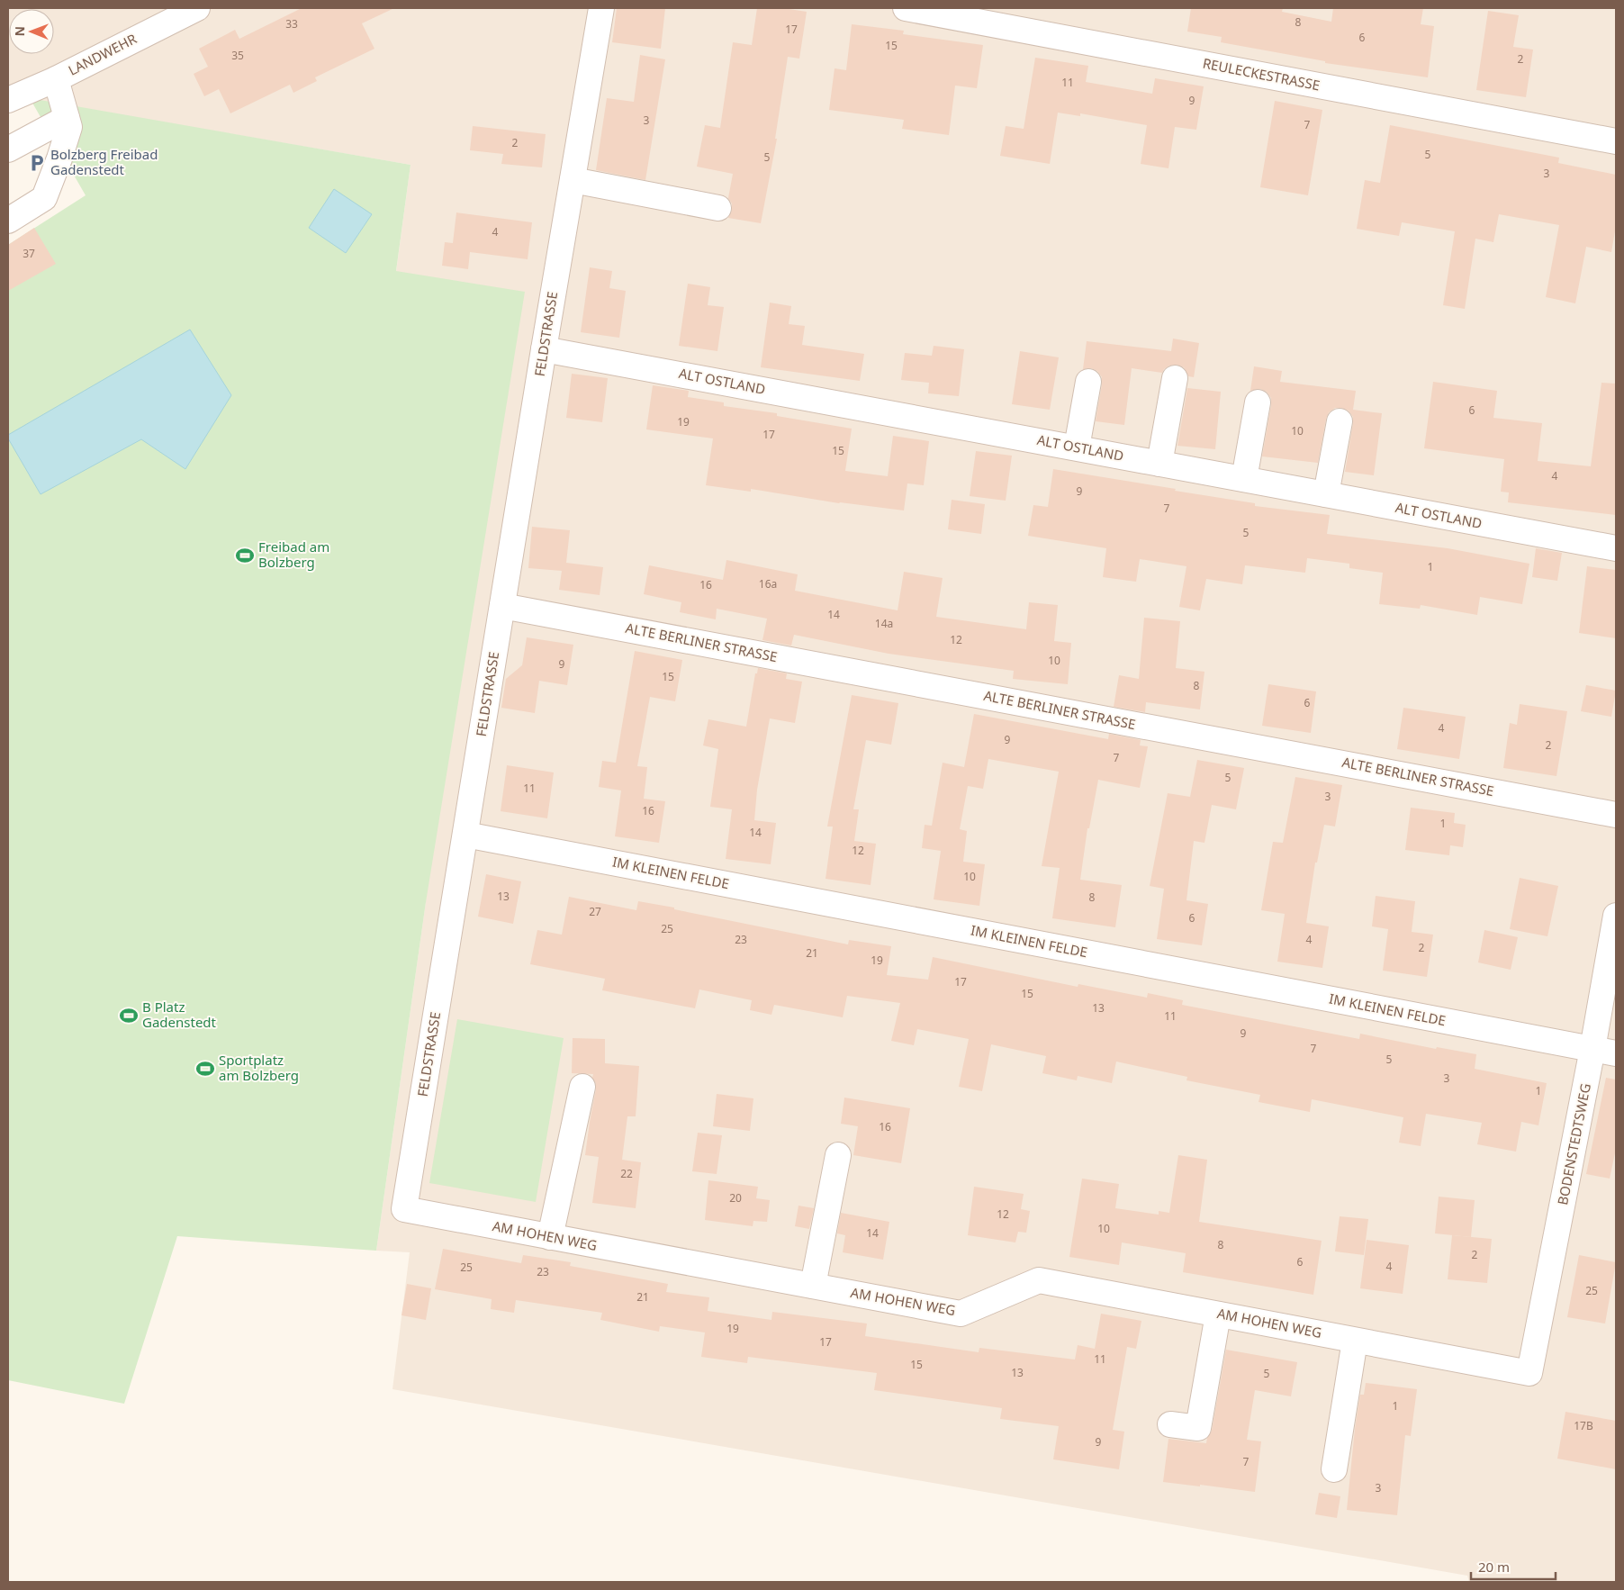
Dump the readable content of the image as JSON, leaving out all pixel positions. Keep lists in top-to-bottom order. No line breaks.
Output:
{"streets":{"street":["LANDWEHR","REULECKESTRASSE","FELDSTRASSE","ALT OSTLAND","ALTE BERLINER STRASSE","IM KLEINEN FELDE","BODENSTEDTSWEG","AM HOHEN WEG"]},"crossings":[["FELDSTRASSE","ALT OSTLAND"],["FELDSTRASSE","ALTE BERLINER STRASSE"],["FELDSTRASSE","IM KLEINEN FELDE"],["FELDSTRASSE","AM HOHEN WEG"],["IM KLEINEN FELDE","BODENSTEDTSWEG"],["BODENSTEDTSWEG","AM HOHEN WEG"]],"places":{"parking":["Bolzberg Freibad Gadenstedt"],"sports":["Freibad am Bolzberg","B Platz Gadenstedt","Sportplatz am Bolzberg"]},"house_numbers":["8","33","17","6","15","35","2","11","9","3","7","2","5","5","3","4","37","6","19","10","17","15","4","9","7","5","1","16a","16","14","14a","12","10","9","15","8","6","4","9","2","7","5","11","3","16","1","14","12","10","13","8","27","6","25","23","4","2","21","19","17","15","13","11","9","7","5","3","1","16","22","20","12","10","14","8","2","6","4","25","23","25","21","19","17","11","15","13","5","1","17B","9","7","3"],"scale_bar":"20 m","north":"left"}
